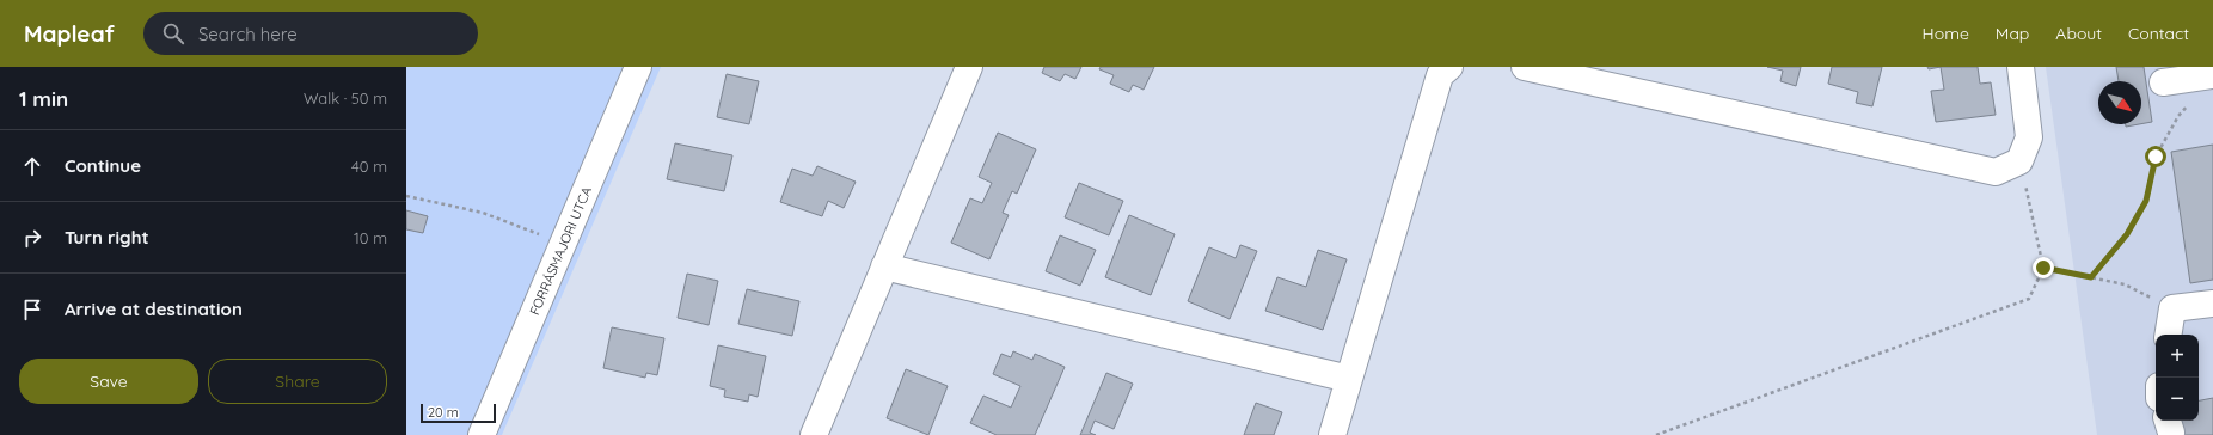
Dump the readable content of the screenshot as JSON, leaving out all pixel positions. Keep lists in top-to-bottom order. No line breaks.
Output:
{"streets":{"street":["FORRÁSMAJORI UTCA"]},"scale_bar":"20 m","north":"bottom right","page":{"header":"Mapleaf","search":"Search here","nav":["Home","Map","About","Contact"],"heading":["1 min","Walk · 50 m"],"list":[["Continue","40 m"],["Turn right","10 m"],"Arrive at destination"],"map_buttons":["+","−"],"buttons":["Save","Share"],"scale":"20 m"}}
